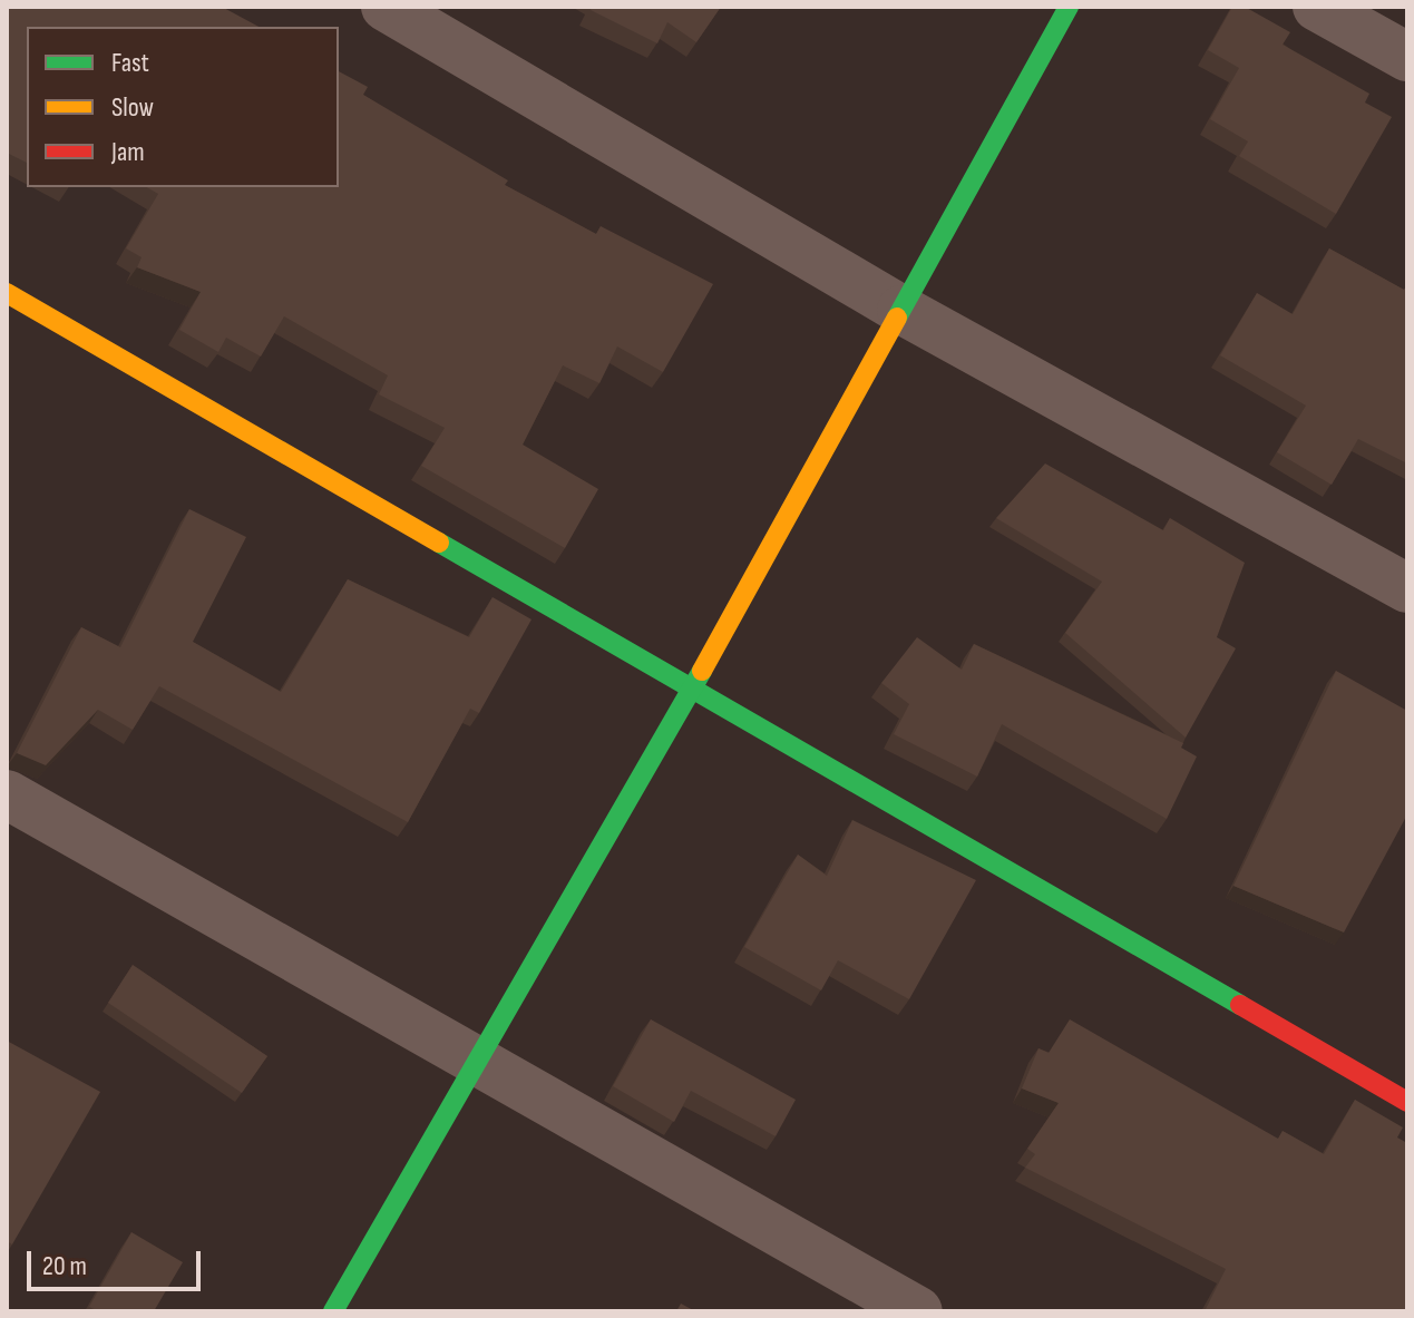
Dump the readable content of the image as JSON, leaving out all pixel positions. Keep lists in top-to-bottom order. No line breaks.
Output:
{"legend":["Fast","Slow","Jam"],"scale_bar":"20 m"}
